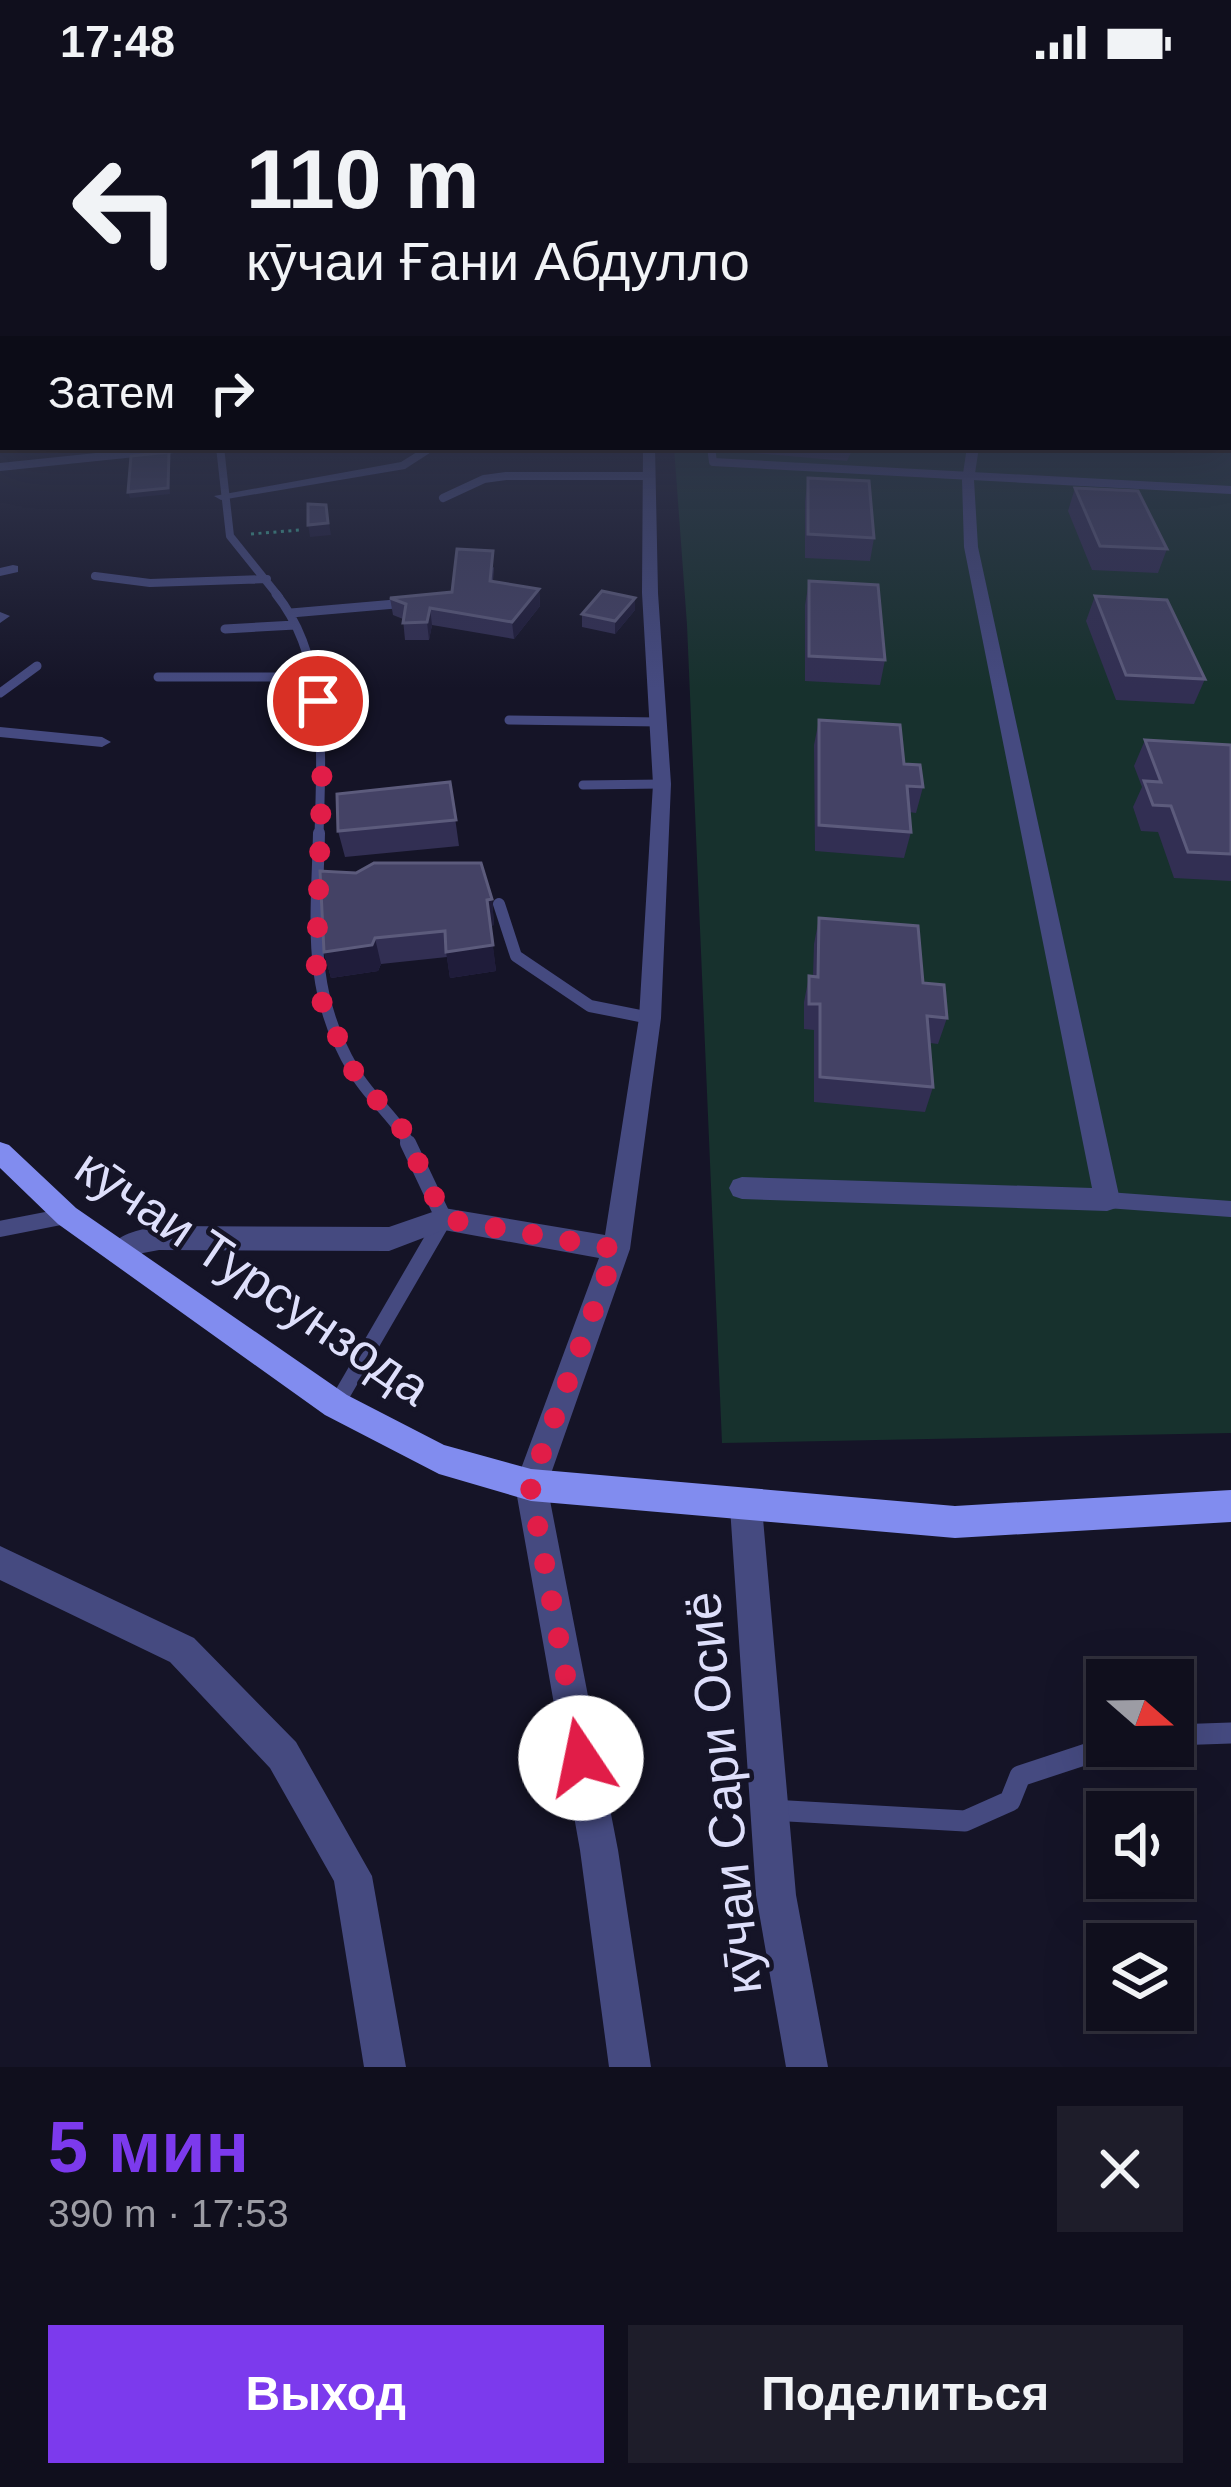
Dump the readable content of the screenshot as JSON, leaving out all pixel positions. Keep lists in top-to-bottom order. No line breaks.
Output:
{"streets":{"main road":["кӯчаи Турсунзода"],"street":["кӯчаи Сари Осиё"]},"crossings":[["кӯчаи Турсунзода","кӯчаи Сари Осиё"]],"north":"right","page":{"status":"17:48","turn":["110 m","кӯчаи Ғани Абдулло"],"then":"Затем","heading":["5 мин","390 m · 17:53"],"buttons":["Выход","Поделиться"]}}
